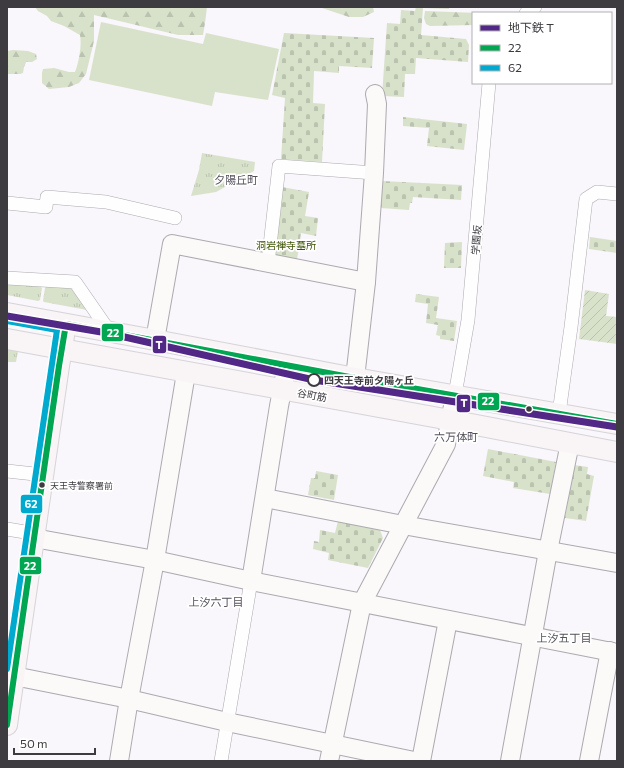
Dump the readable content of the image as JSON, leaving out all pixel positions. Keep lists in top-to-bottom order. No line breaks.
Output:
{"streets":{"main road":["谷町筋"],"street":["学園坂"]},"districts":["夕陽丘町","六万体町","上汐六丁目","上汐五丁目"],"parks":["洞岩禅寺墓所"],"places":["四天王寺前夕陽ヶ丘","天王寺警察署前"],"lines":["metro line T","transit line 62","transit line 22"],"legend":["地下鉄 T","22","62"],"scale_bar":"50 m"}
